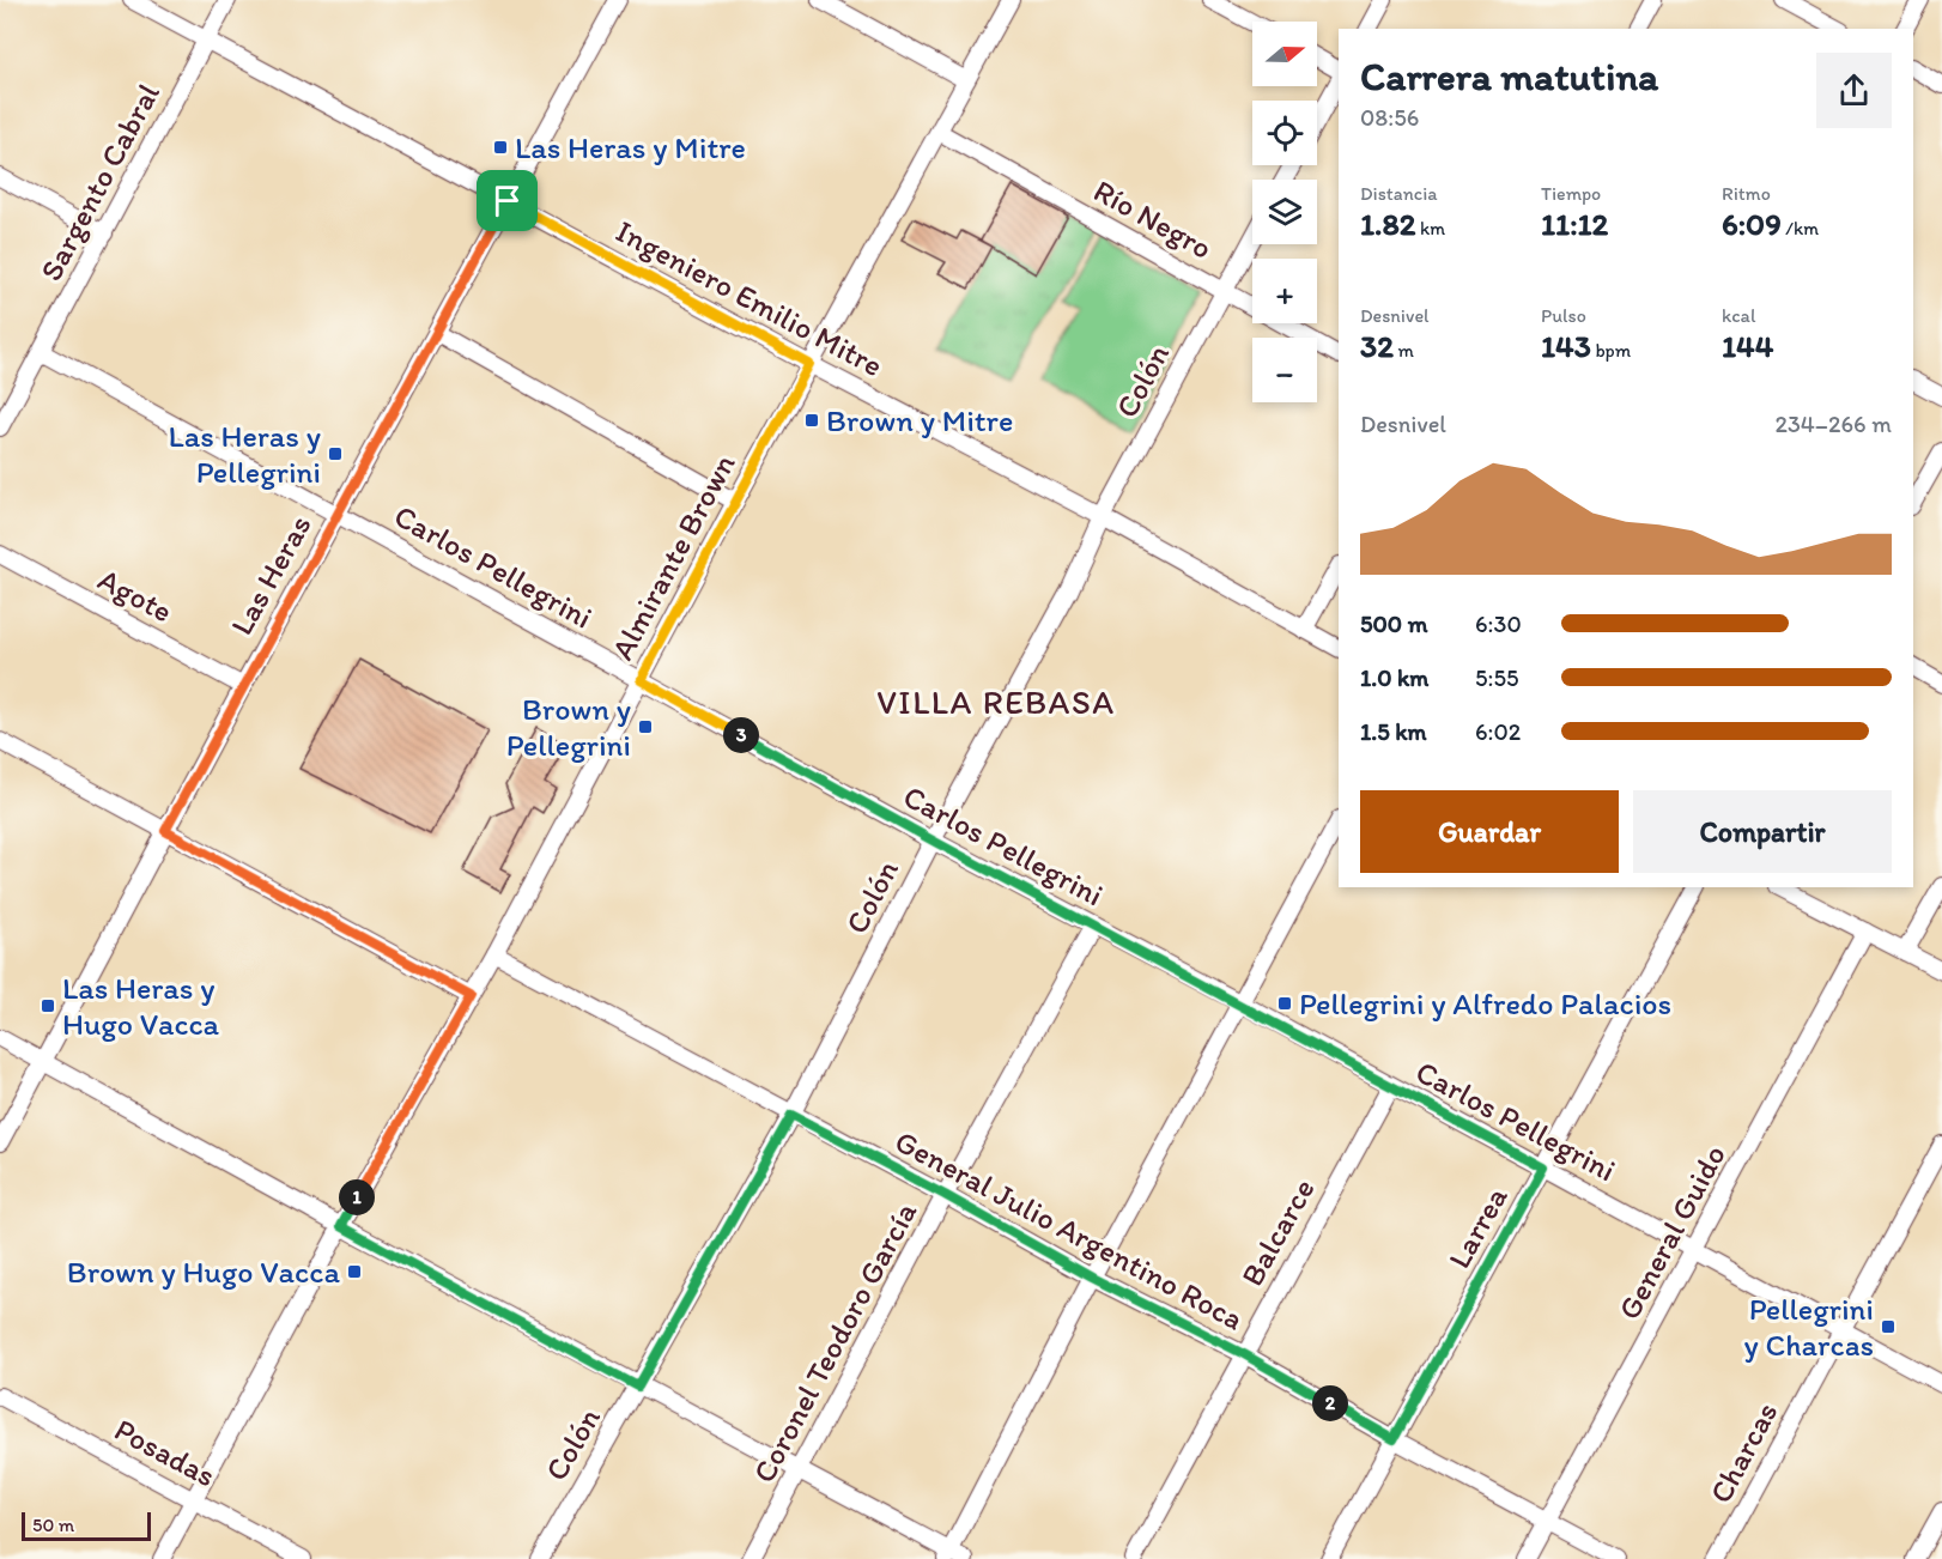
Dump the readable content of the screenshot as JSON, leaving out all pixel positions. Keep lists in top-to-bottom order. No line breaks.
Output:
{"streets":{"street":["Sargento Cabral","Río Negro","Ingeniero Emilio Mitre","Colón","Almirante Brown","Carlos Pellegrini","Las Heras","Agote","Larrea","General Julio Argentino Roca","Balcarce","General Guido","Coronel Teodoro García","Posadas","Charcas"]},"crossings":[["Sargento Cabral","Ingeniero Emilio Mitre"],["Sargento Cabral","Carlos Pellegrini"],["Río Negro","Colón"],["Río Negro","Almirante Brown"],["Ingeniero Emilio Mitre","Colón"],["Ingeniero Emilio Mitre","Almirante Brown"],["Ingeniero Emilio Mitre","Las Heras"],["Colón","Carlos Pellegrini"],["Colón","General Julio Argentino Roca"],["Almirante Brown","Carlos Pellegrini"],["Almirante Brown","General Julio Argentino Roca"],["Almirante Brown","Posadas"],["Carlos Pellegrini","Las Heras"],["Carlos Pellegrini","Larrea"],["Carlos Pellegrini","Balcarce"],["Carlos Pellegrini","General Guido"],["Carlos Pellegrini","Coronel Teodoro García"],["Carlos Pellegrini","Charcas"],["Las Heras","Agote"],["Larrea","General Julio Argentino Roca"],["General Julio Argentino Roca","Balcarce"],["General Julio Argentino Roca","General Guido"],["General Julio Argentino Roca","Coronel Teodoro García"]],"districts":["VILLA REBASA"],"places":{"transit":["Las Heras y Mitre","Brown y Mitre","Las Heras y Pellegrini","Brown y Pellegrini","Pellegrini y Alfredo Palacios","Las Heras y Hugo Vacca","Brown y Hugo Vacca","Pellegrini y Charcas"]},"scale_bar":"50 m","north":"right","page":{"map_buttons":["+","−"],"heading":["Carrera matutina","08:56"],"stats":[["Distancia","1.82 km"],["Tiempo","11:12"],["Ritmo","6:09 /km"],["Desnivel","32 m"],["Pulso","143 bpm"],["kcal","144"]],"chart":["Desnivel","234–266 m"],"list":[{"name":"500 m","note":"6:30"},{"name":"1.0 km","note":"5:55"},{"name":"1.5 km","note":"6:02"}],"pins":["3","1","2"],"buttons":["Guardar","Compartir"],"scale":"50 m"}}
